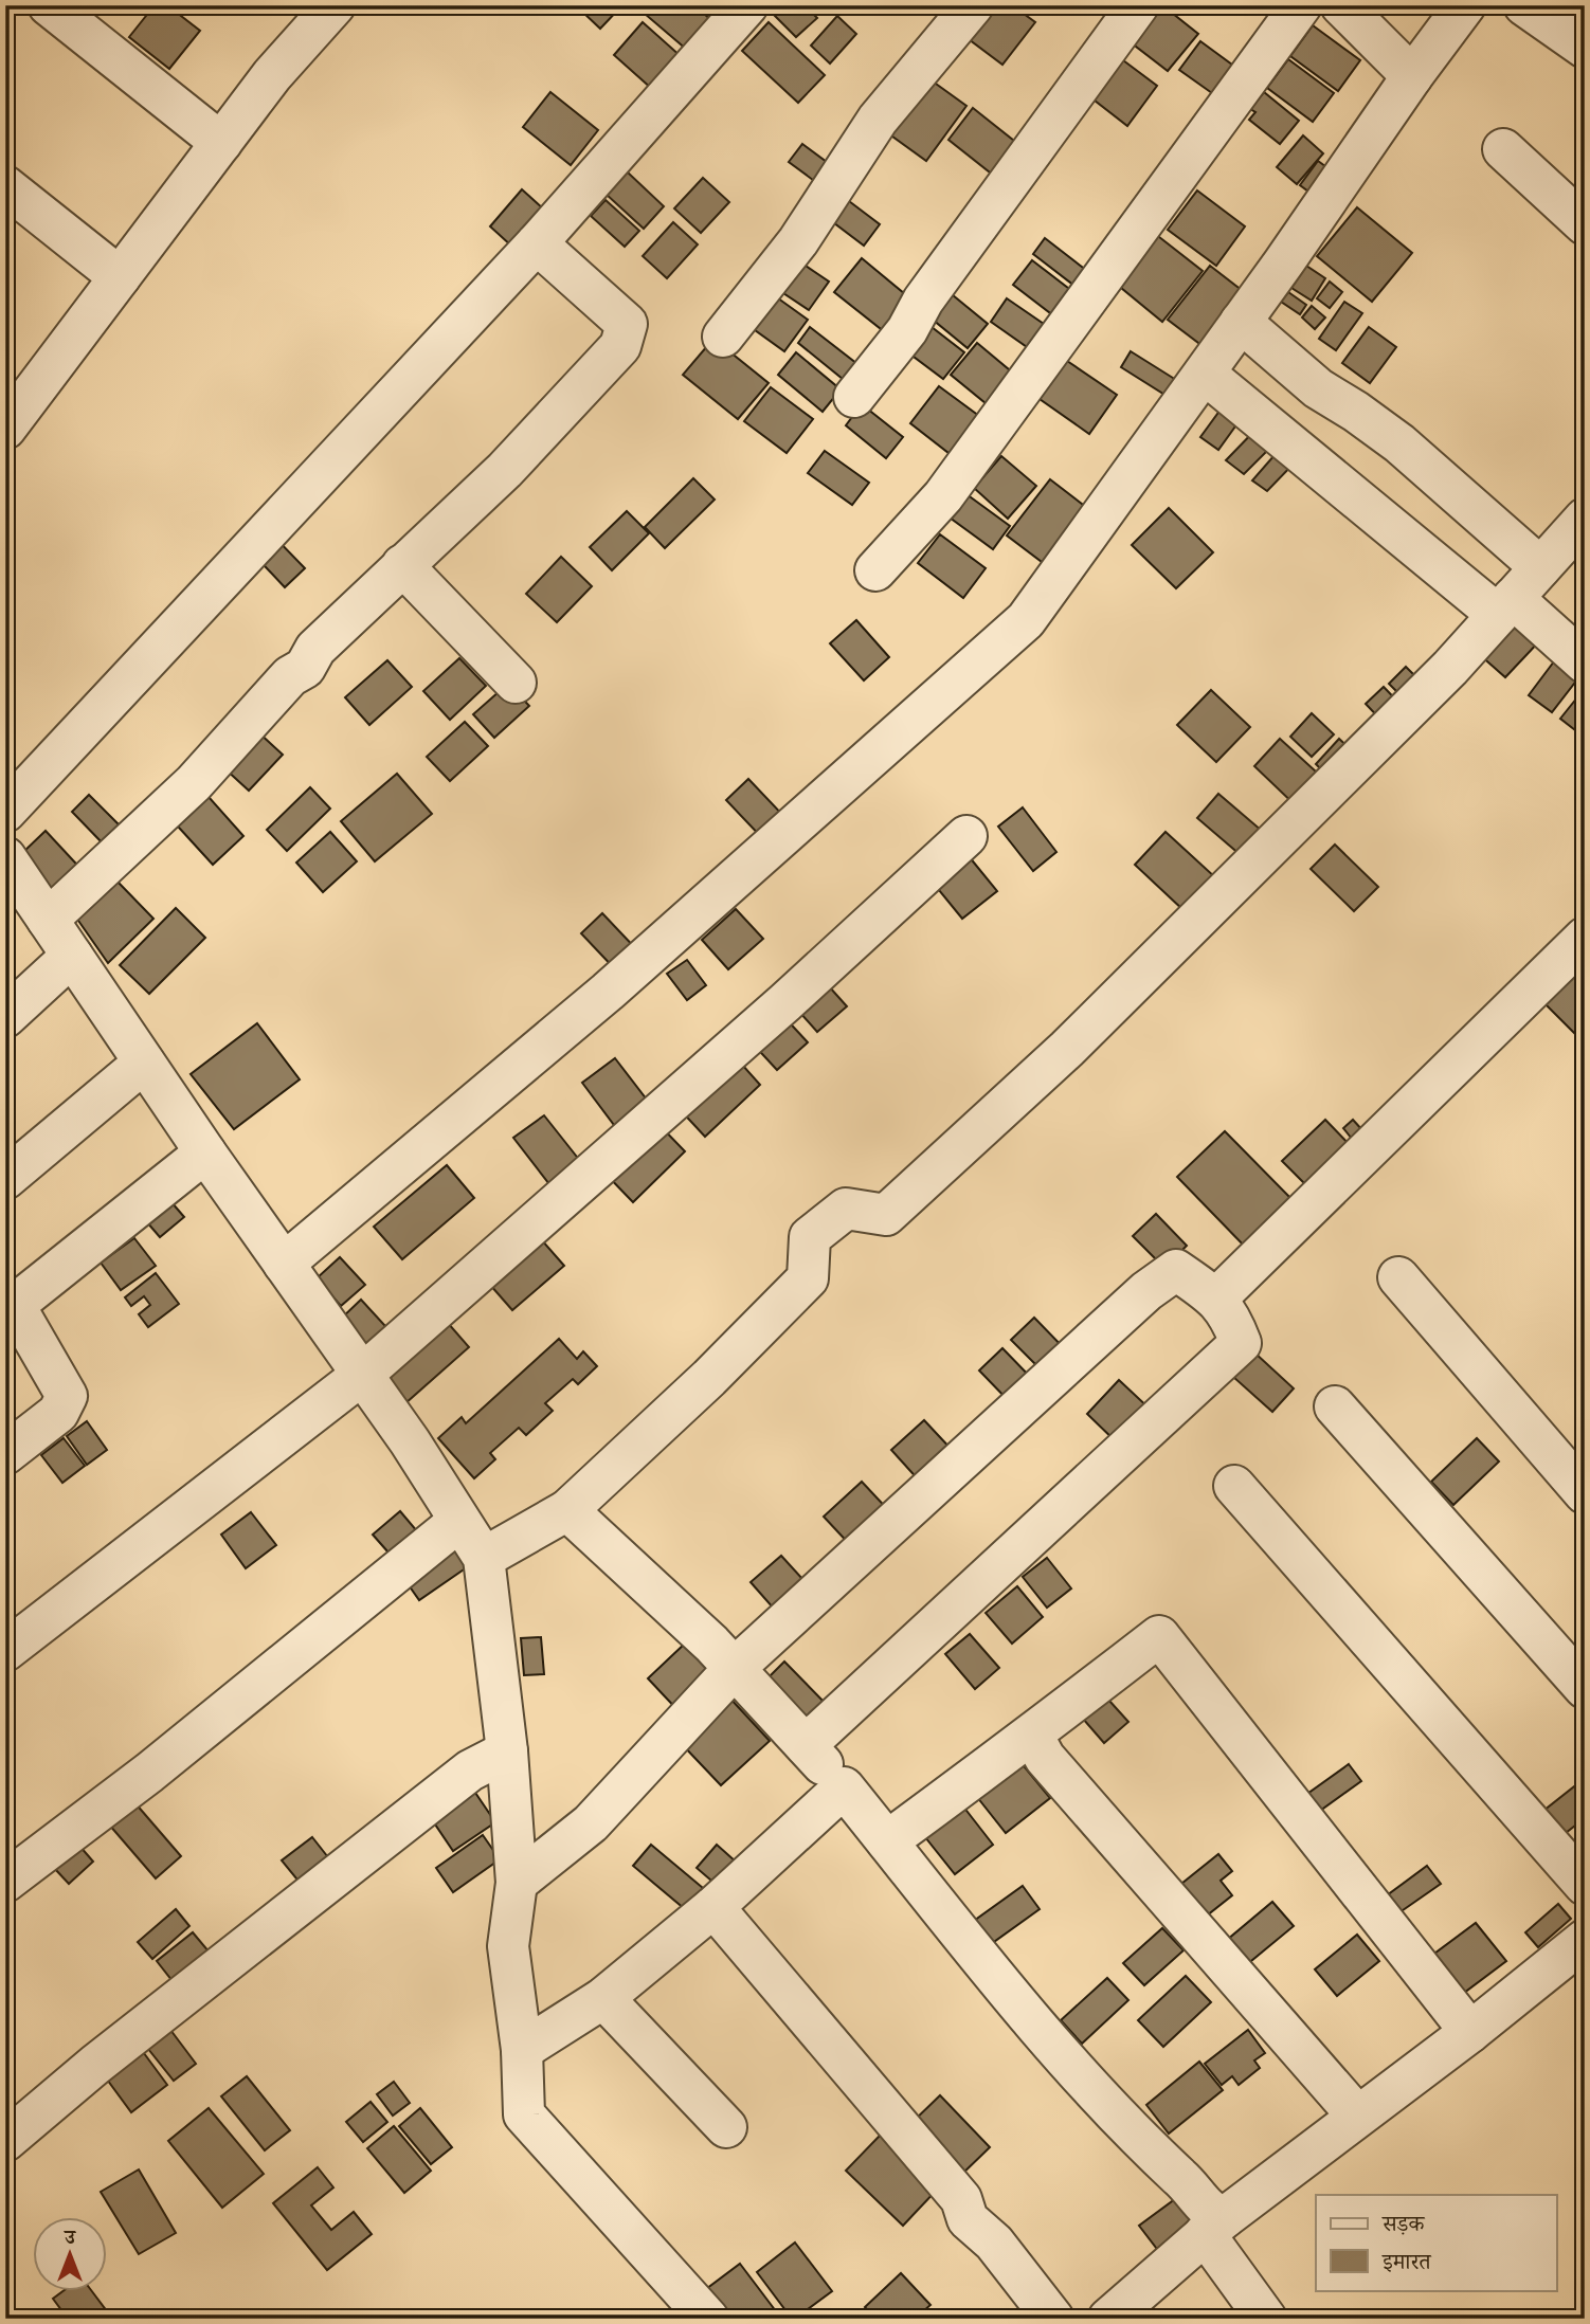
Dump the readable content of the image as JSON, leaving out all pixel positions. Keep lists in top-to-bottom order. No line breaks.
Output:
{"legend":["सड़क","इमारत"],"north":"top"}
